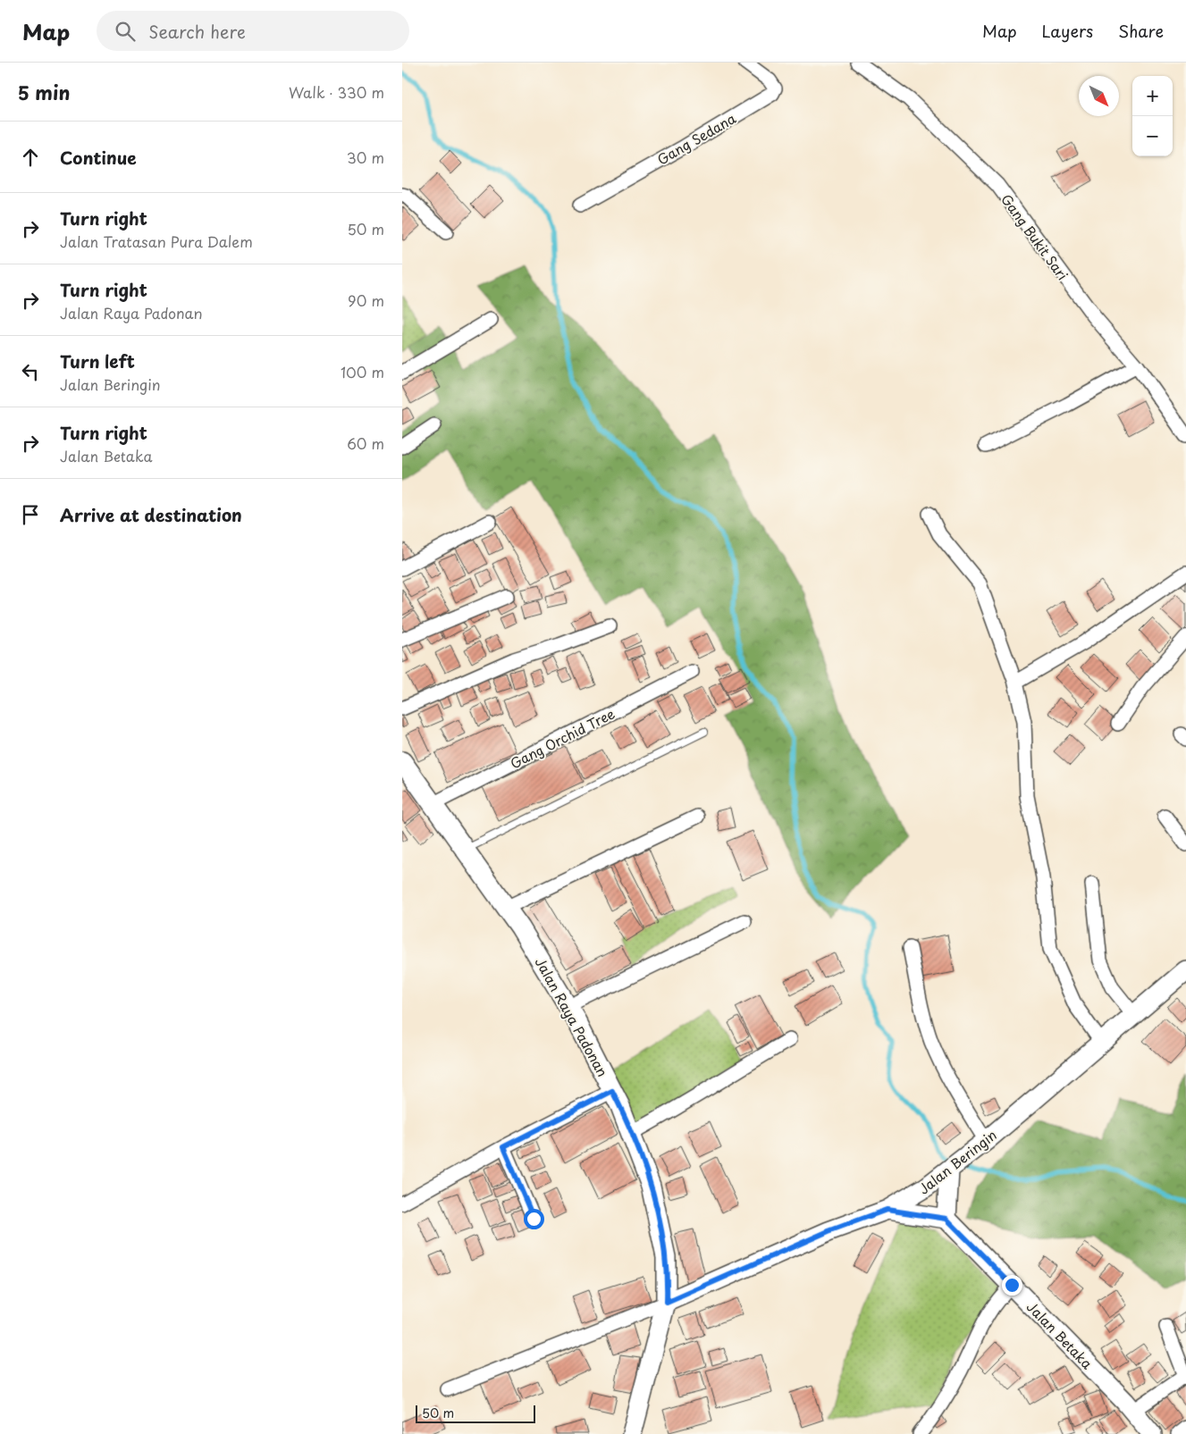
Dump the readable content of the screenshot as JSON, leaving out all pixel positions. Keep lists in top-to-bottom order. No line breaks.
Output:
{"streets":{"street":["Gang Sedana","Gang Bukit Sari","Gang Orchid Tree","Jalan Raya Padonan","Jalan Beringin","Jalan Betaka"]},"crossings":[["Gang Orchid Tree","Jalan Raya Padonan"],["Jalan Raya Padonan","Jalan Beringin"]],"scale_bar":"50 m","north":"bottom right","page":{"header":"Map","search":"Search here","nav":["Map","Layers","Share"],"heading":["5 min","Walk · 330 m"],"map_buttons":["+","−"],"list":[["Continue","30 m"],["Turn right","Jalan Tratasan Pura Dalem","50 m"],["Turn right","Jalan Raya Padonan","90 m"],["Turn left","Jalan Beringin","100 m"],["Turn right","Jalan Betaka","60 m"],"Arrive at destination"],"scale":"50 m"}}
